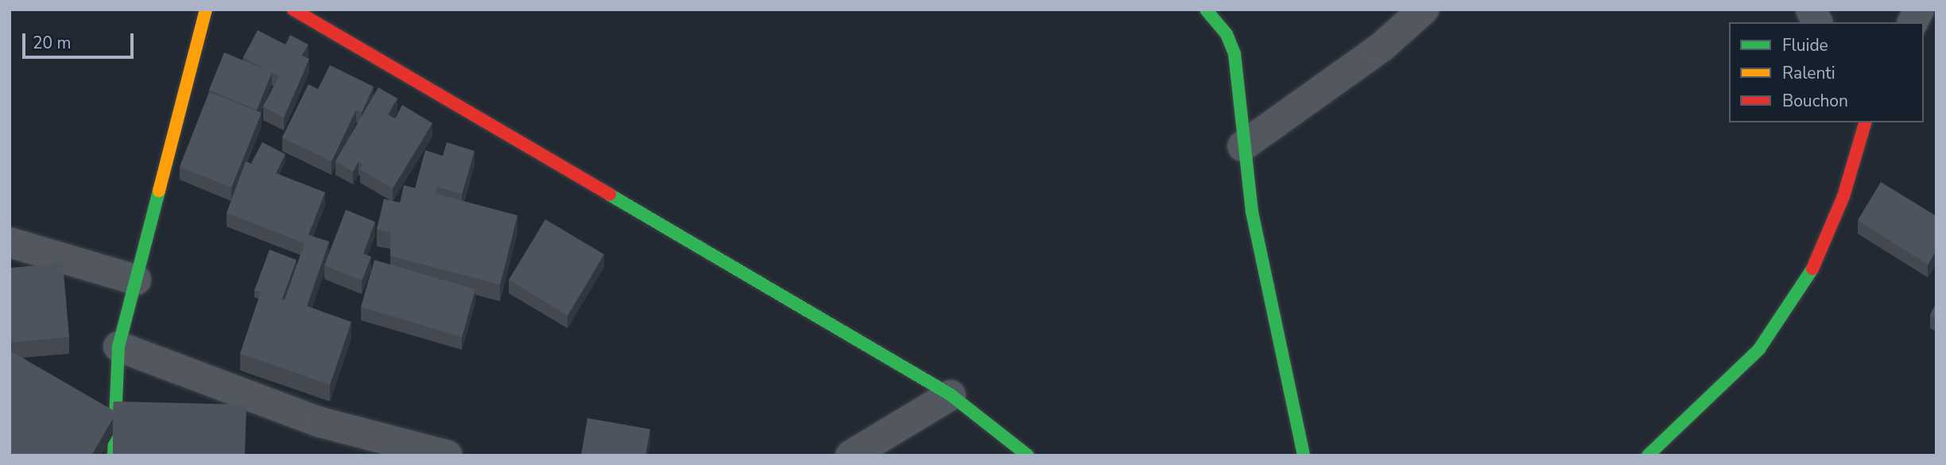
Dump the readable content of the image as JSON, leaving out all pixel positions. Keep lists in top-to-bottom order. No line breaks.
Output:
{"legend":["Fluide","Ralenti","Bouchon"],"scale_bar":"20 m"}
